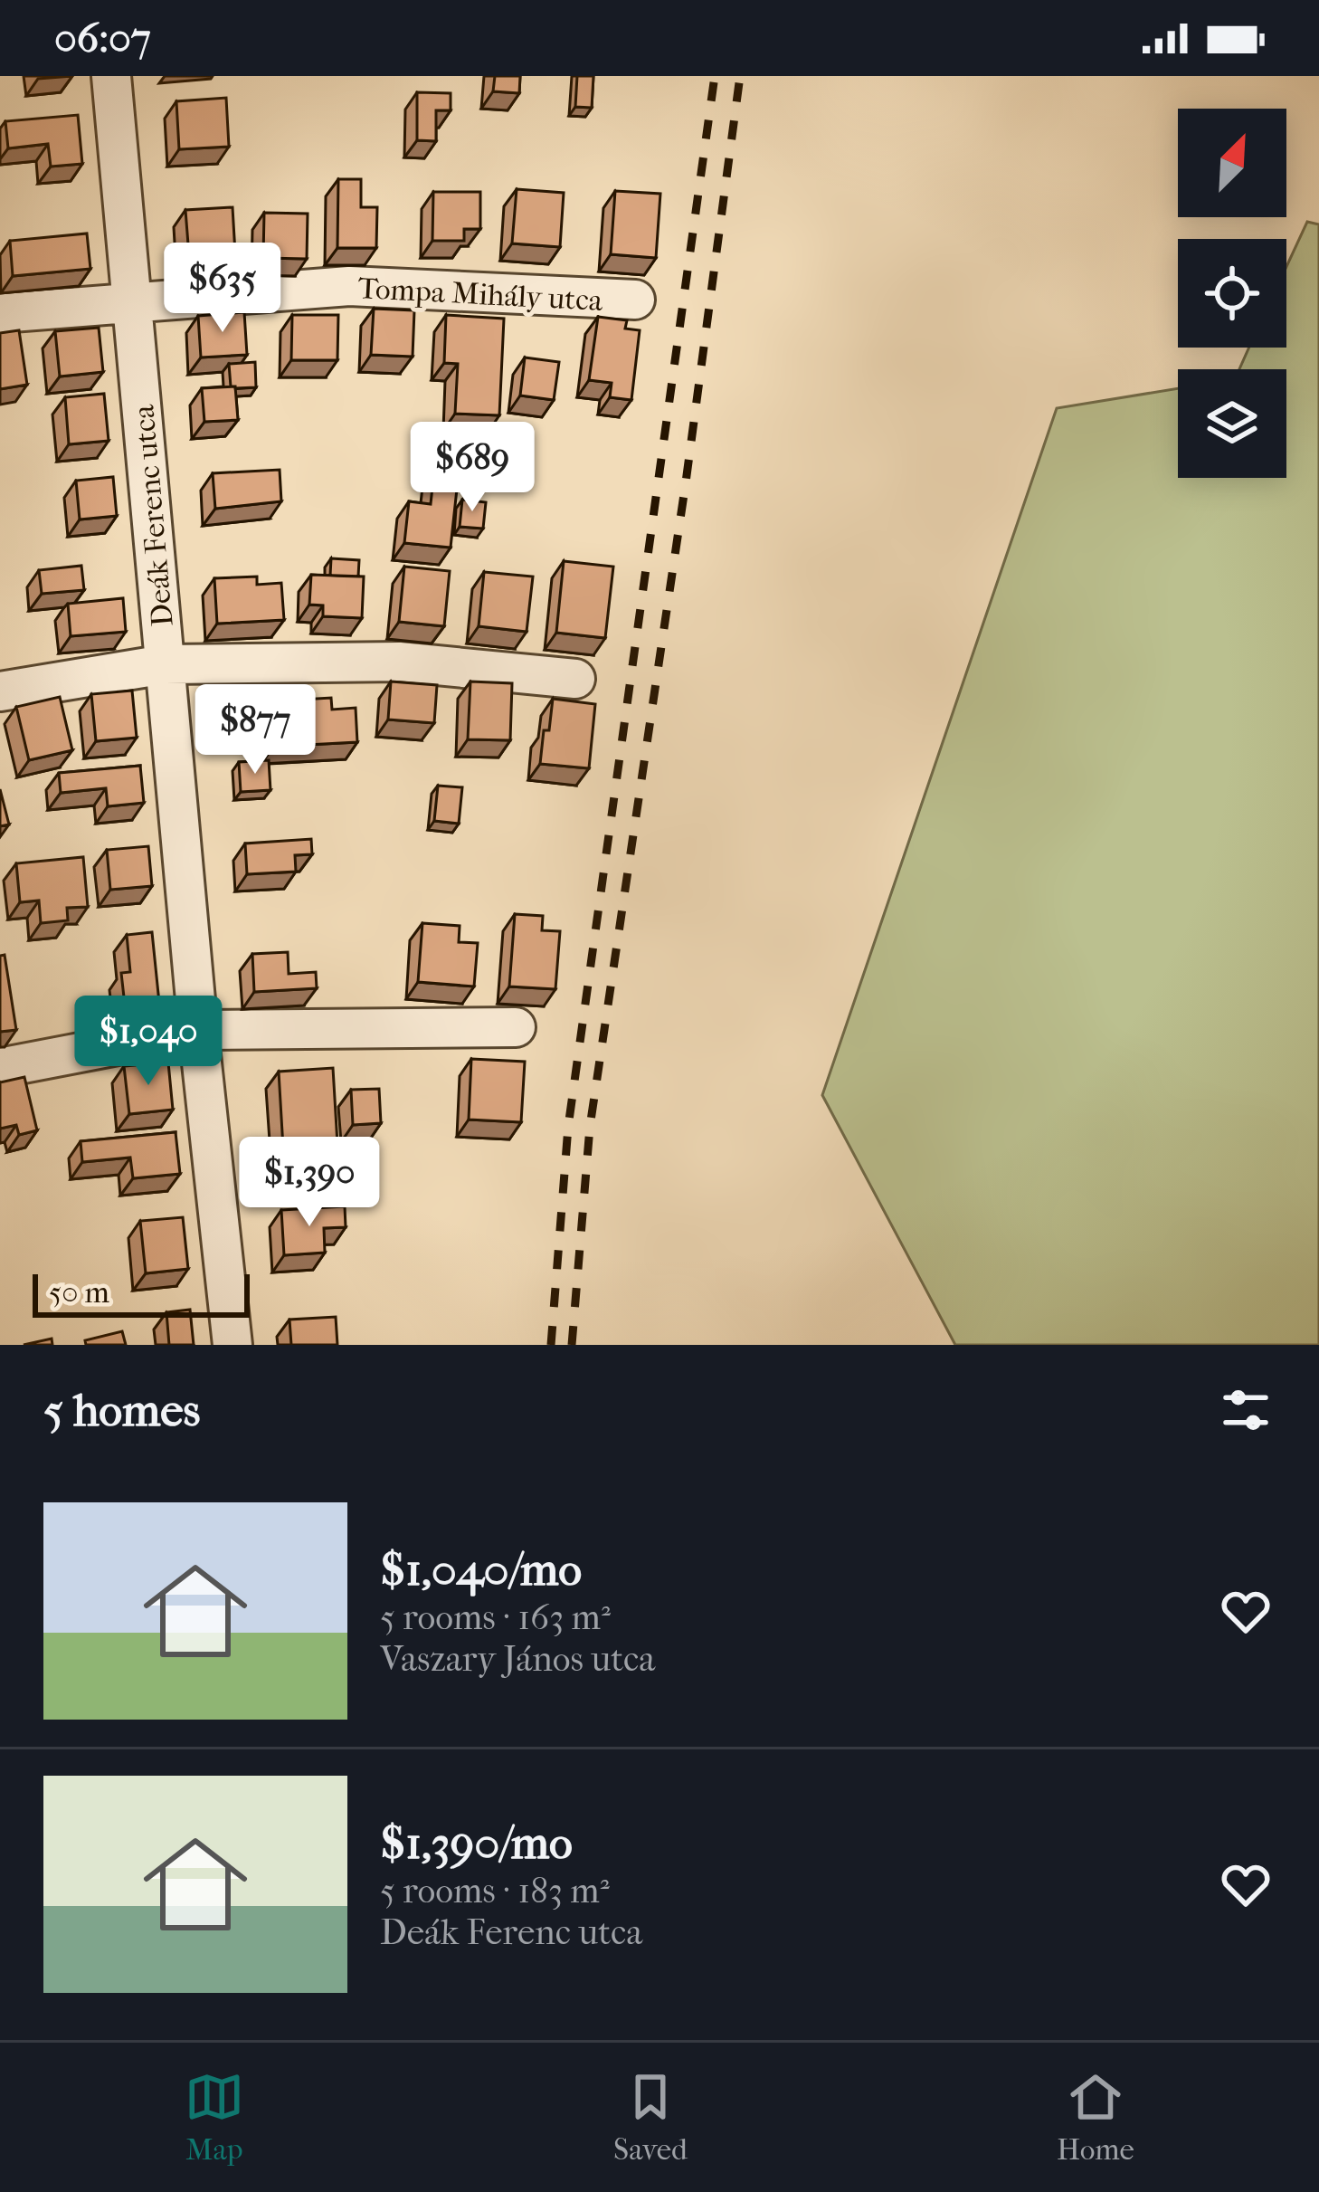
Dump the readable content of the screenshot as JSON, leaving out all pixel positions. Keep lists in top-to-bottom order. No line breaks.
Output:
{"streets":{"street":["Tompa Mihály utca","Deák Ferenc utca"]},"crossings":[["Tompa Mihály utca","Deák Ferenc utca"]],"scale_bar":"50 m","north":"top right","page":{"status":"06:07","price":["$635","$689","$877","$1,040","$1,390"],"scale":"50 m","heading":"5 homes","list":[{"name":"$1,040/mo","note":"5 rooms · 163 m² · Vaszary János utca"},{"name":"$1,390/mo","note":"5 rooms · 183 m² · Deák Ferenc utca"}],"tabs":["Map","Saved","Home"]}}
